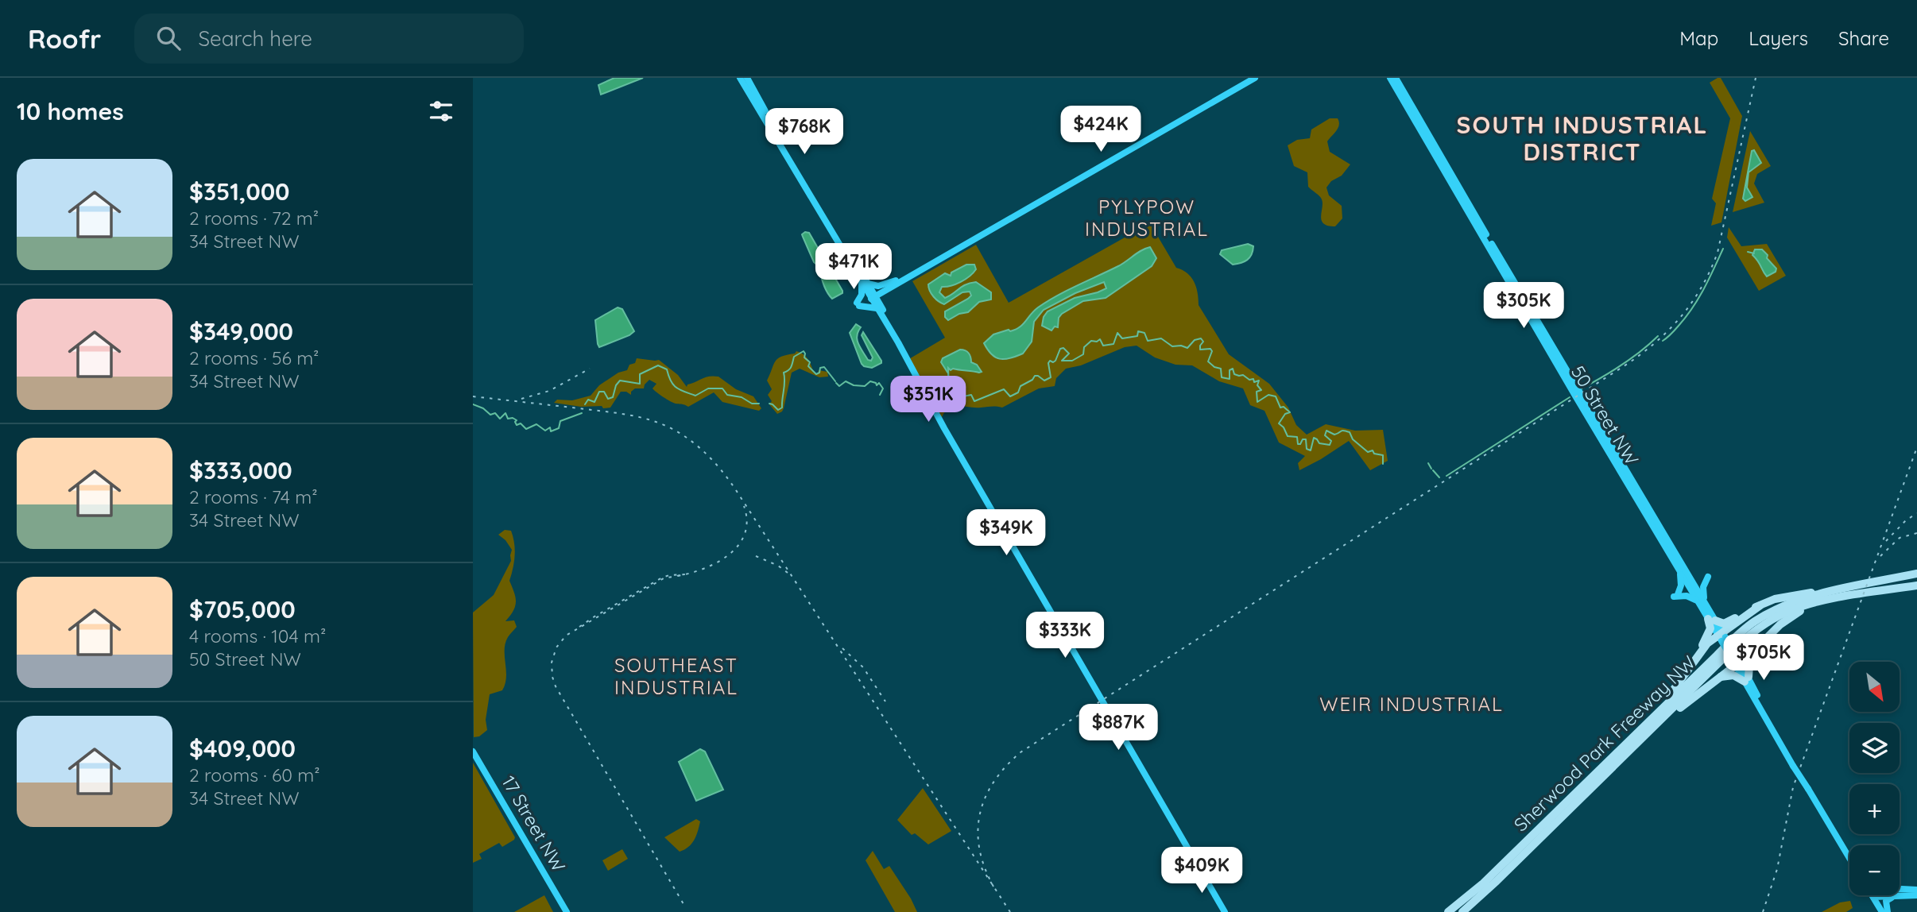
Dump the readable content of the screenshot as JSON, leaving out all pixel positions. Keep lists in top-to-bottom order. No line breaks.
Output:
{"streets":{"highway":["Sherwood Park Freeway NW"],"main road":["50 Street NW","17 Street NW"]},"districts":["SOUTH INDUSTRIAL DISTRICT","PYLYPOW INDUSTRIAL","SOUTHEAST INDUSTRIAL","WEIR INDUSTRIAL"],"north":"bottom right","page":{"header":"Roofr","search":"Search here","nav":["Map","Layers","Share"],"heading":"10 homes","price":["$424K","$768K","$471K","$305K","$351K","$349K","$333K","$705K","$887K","$409K"],"list":[{"name":"$351,000","note":"2 rooms · 72 m² · 34 Street NW"},{"name":"$349,000","note":"2 rooms · 56 m² · 34 Street NW"},{"name":"$333,000","note":"2 rooms · 74 m² · 34 Street NW"},{"name":"$705,000","note":"4 rooms · 104 m² · 50 Street NW"},{"name":"$409,000","note":"2 rooms · 60 m² · 34 Street NW"}],"map_buttons":["+","−"]}}
